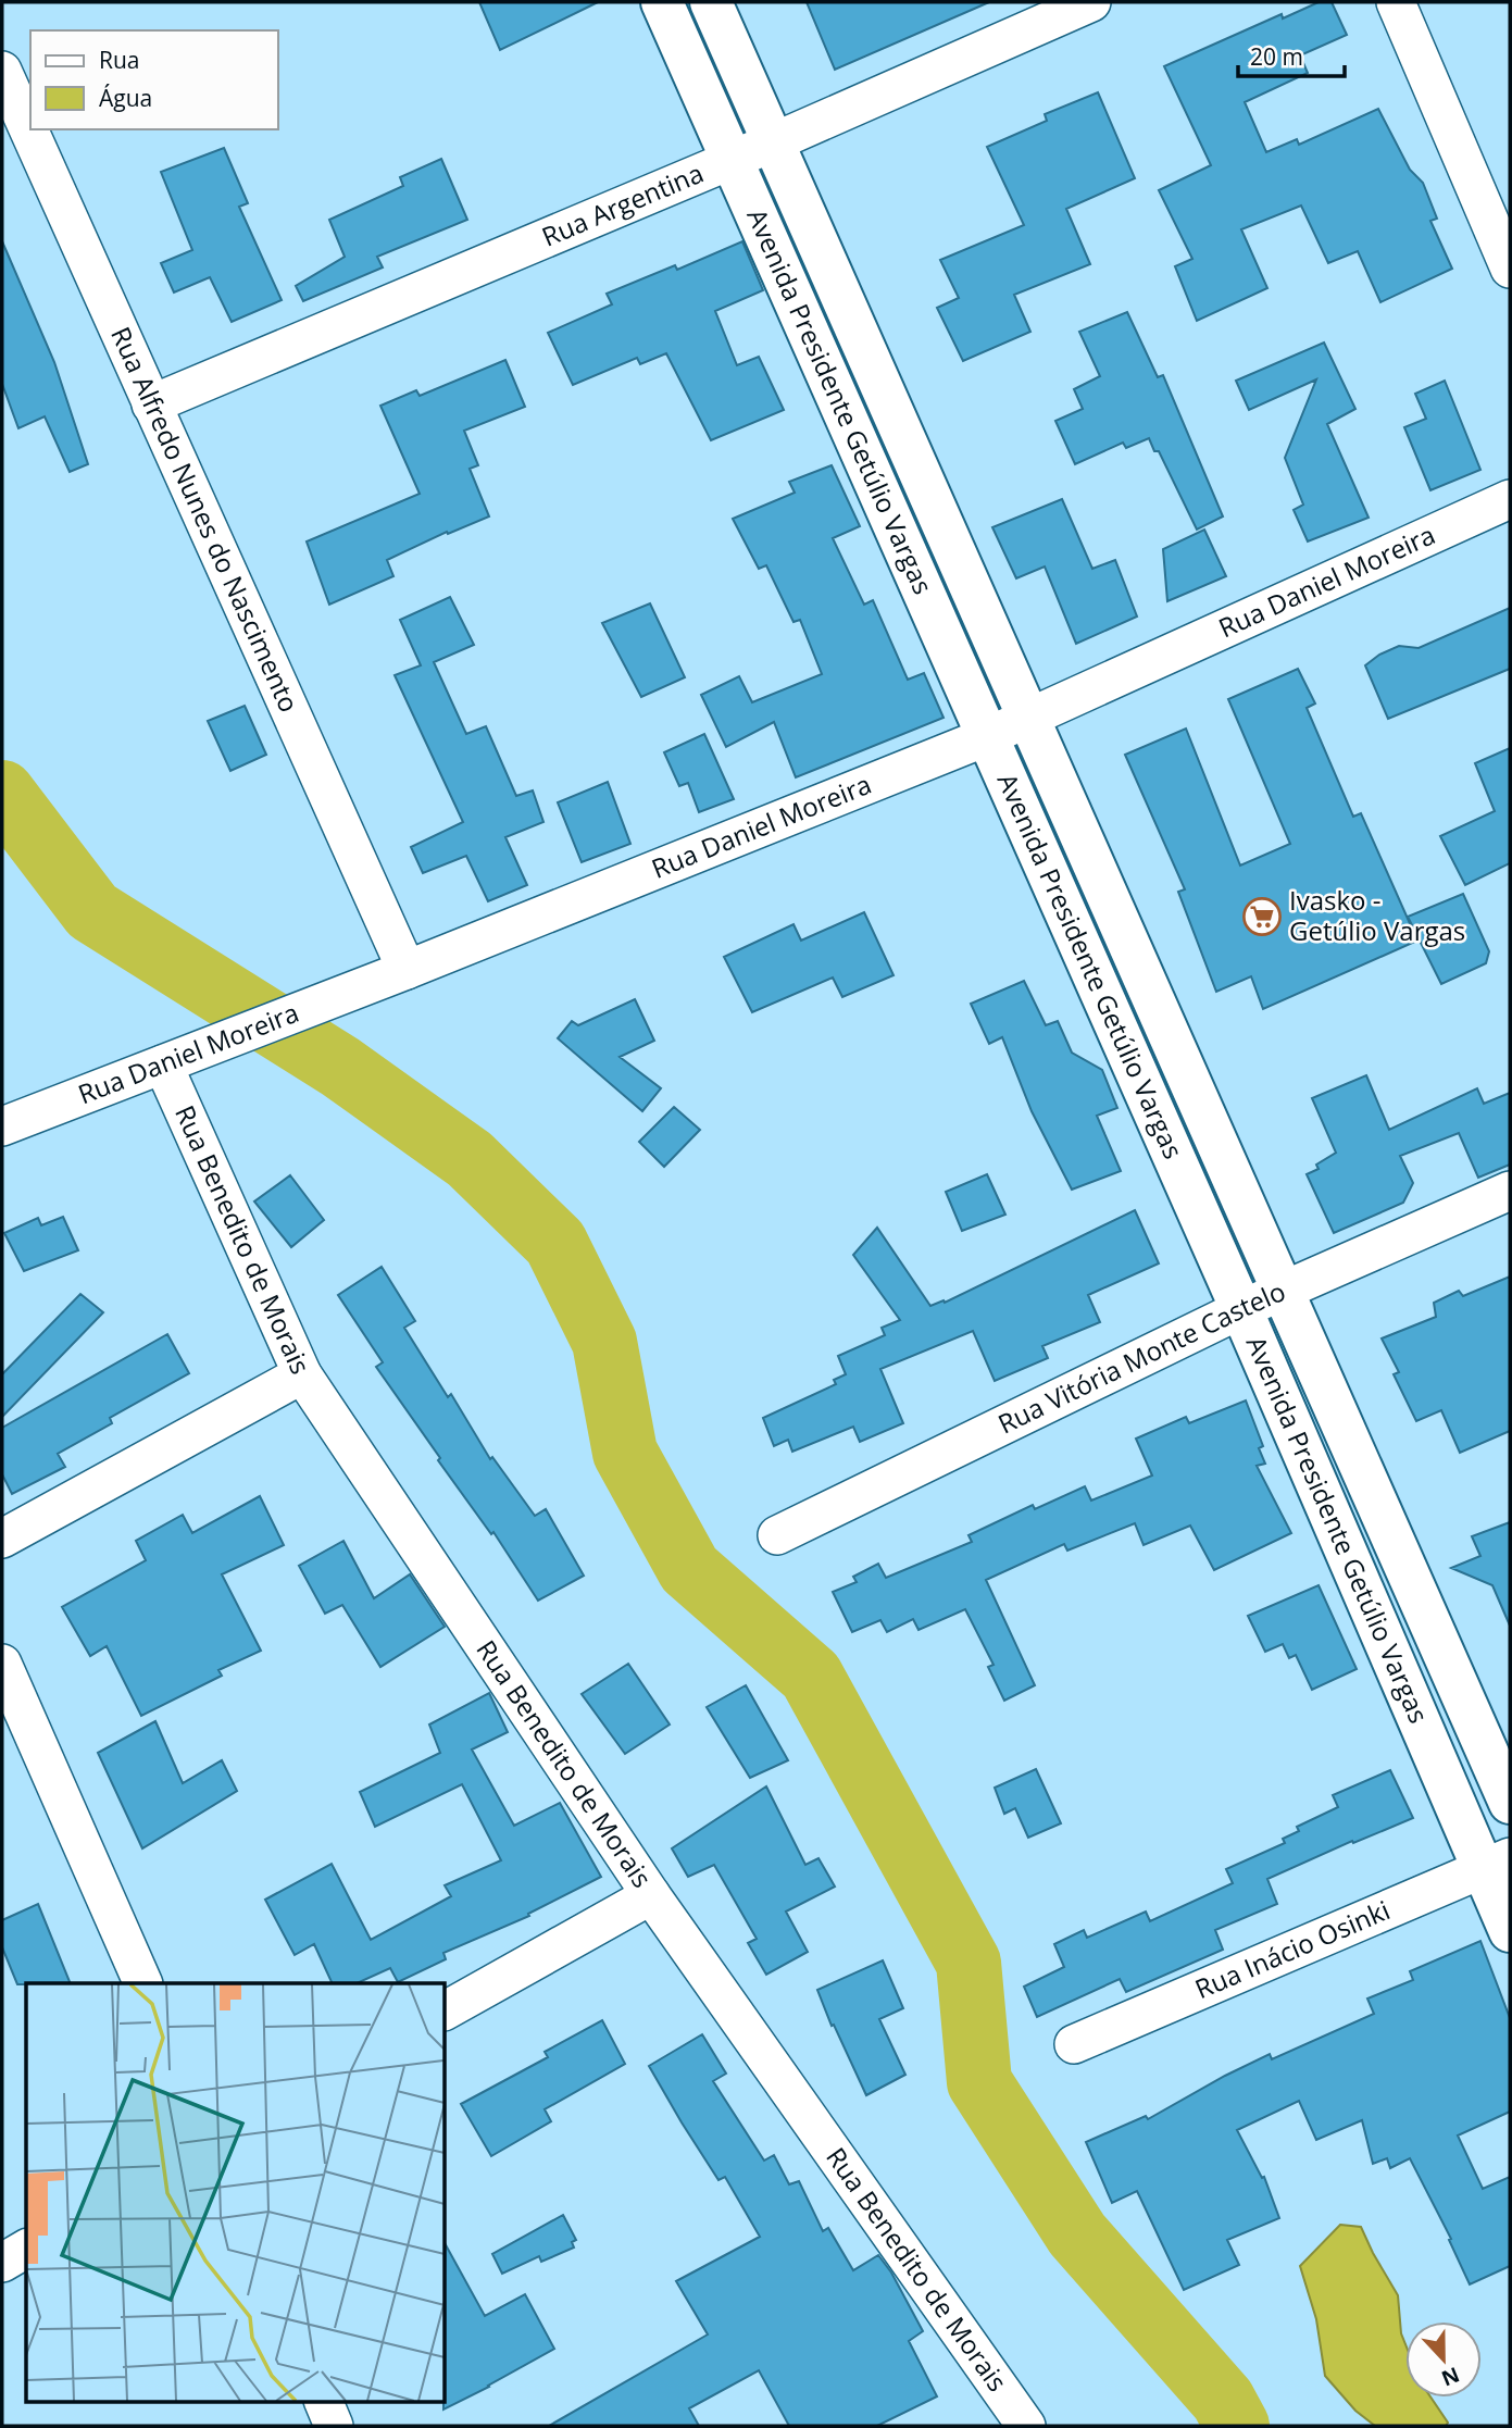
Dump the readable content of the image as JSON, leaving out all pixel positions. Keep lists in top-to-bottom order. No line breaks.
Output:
{"streets":{"main road":["Avenida Presidente Getúlio Vargas"],"street":["Rua Argentina","Rua Alfredo Nunes do Nascimento","Rua Daniel Moreira","Rua Benedito de Morais","Rua Vitória Monte Castelo","Rua Inácio Osinki"]},"crossings":[["Rua Argentina","Avenida Presidente Getúlio Vargas"],["Rua Argentina","Rua Alfredo Nunes do Nascimento"],["Avenida Presidente Getúlio Vargas","Rua Daniel Moreira"],["Avenida Presidente Getúlio Vargas","Rua Vitória Monte Castelo"],["Avenida Presidente Getúlio Vargas","Rua Inácio Osinki"],["Rua Alfredo Nunes do Nascimento","Rua Daniel Moreira"],["Rua Daniel Moreira","Rua Benedito de Morais"]],"places":{"supermarket":["Ivasko - Getúlio Vargas"]},"legend":["Rua","Água"],"scale_bar":"20 m","north":"bottom"}
